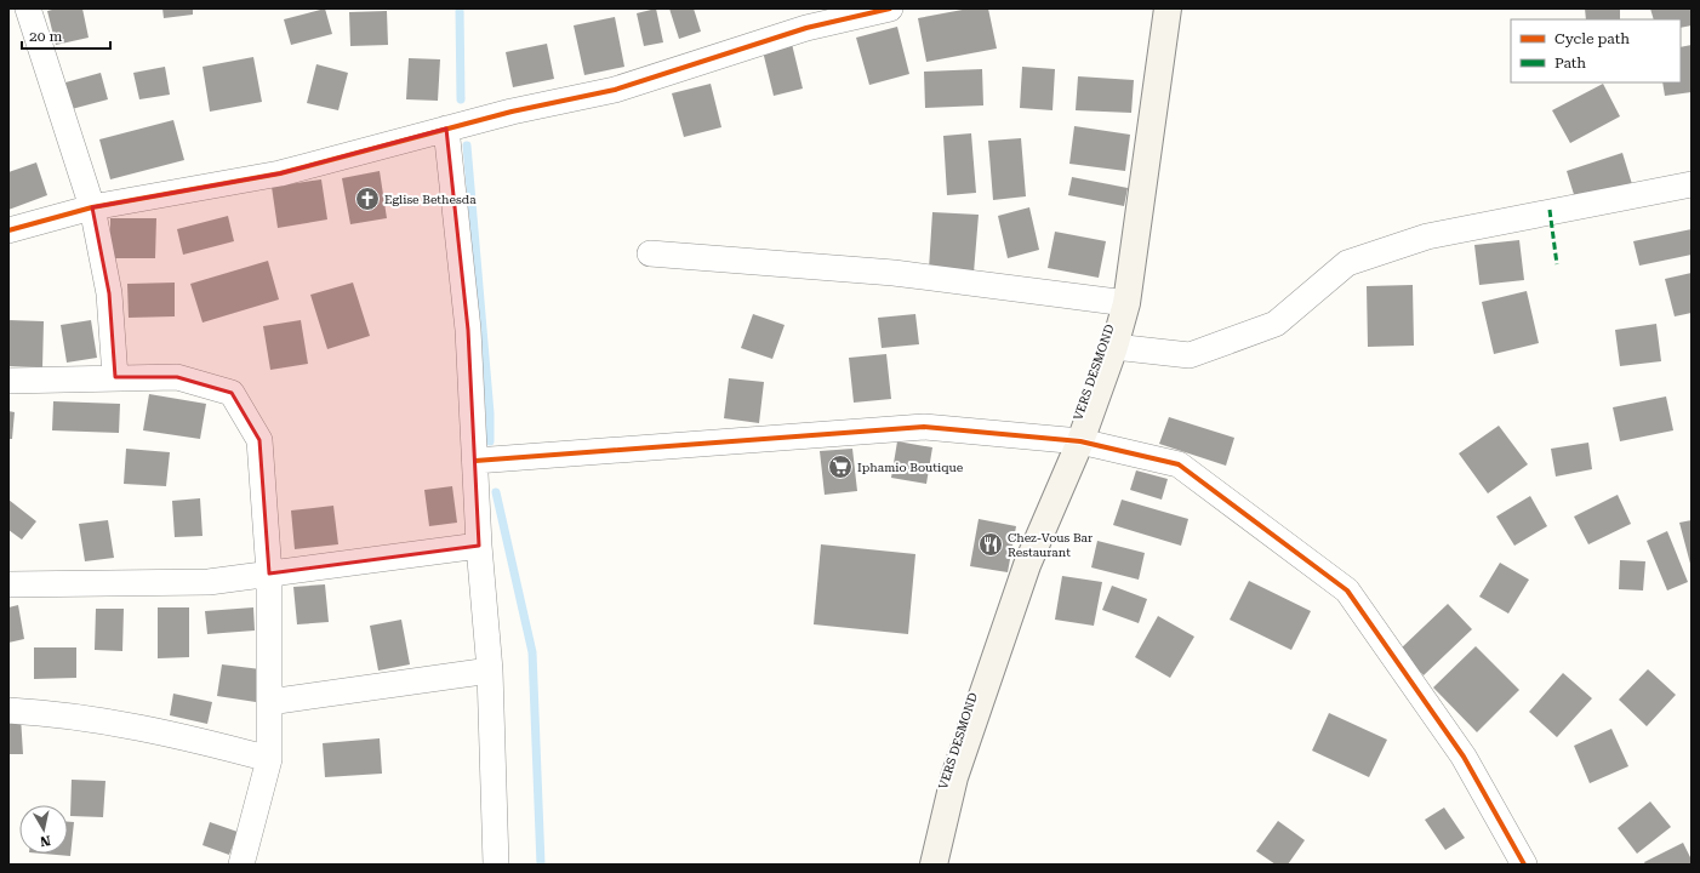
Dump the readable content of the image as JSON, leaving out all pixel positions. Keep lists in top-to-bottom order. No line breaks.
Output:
{"streets":{"main road":["VERS DESMOND"]},"places":{"church":["Eglise Bethesda"],"supermarket":["Iphamio Boutique"],"restaurant":["Chez-Vous Bar Restaurant"]},"legend":["Cycle path","Path"],"scale_bar":"20 m","north":"bottom"}
